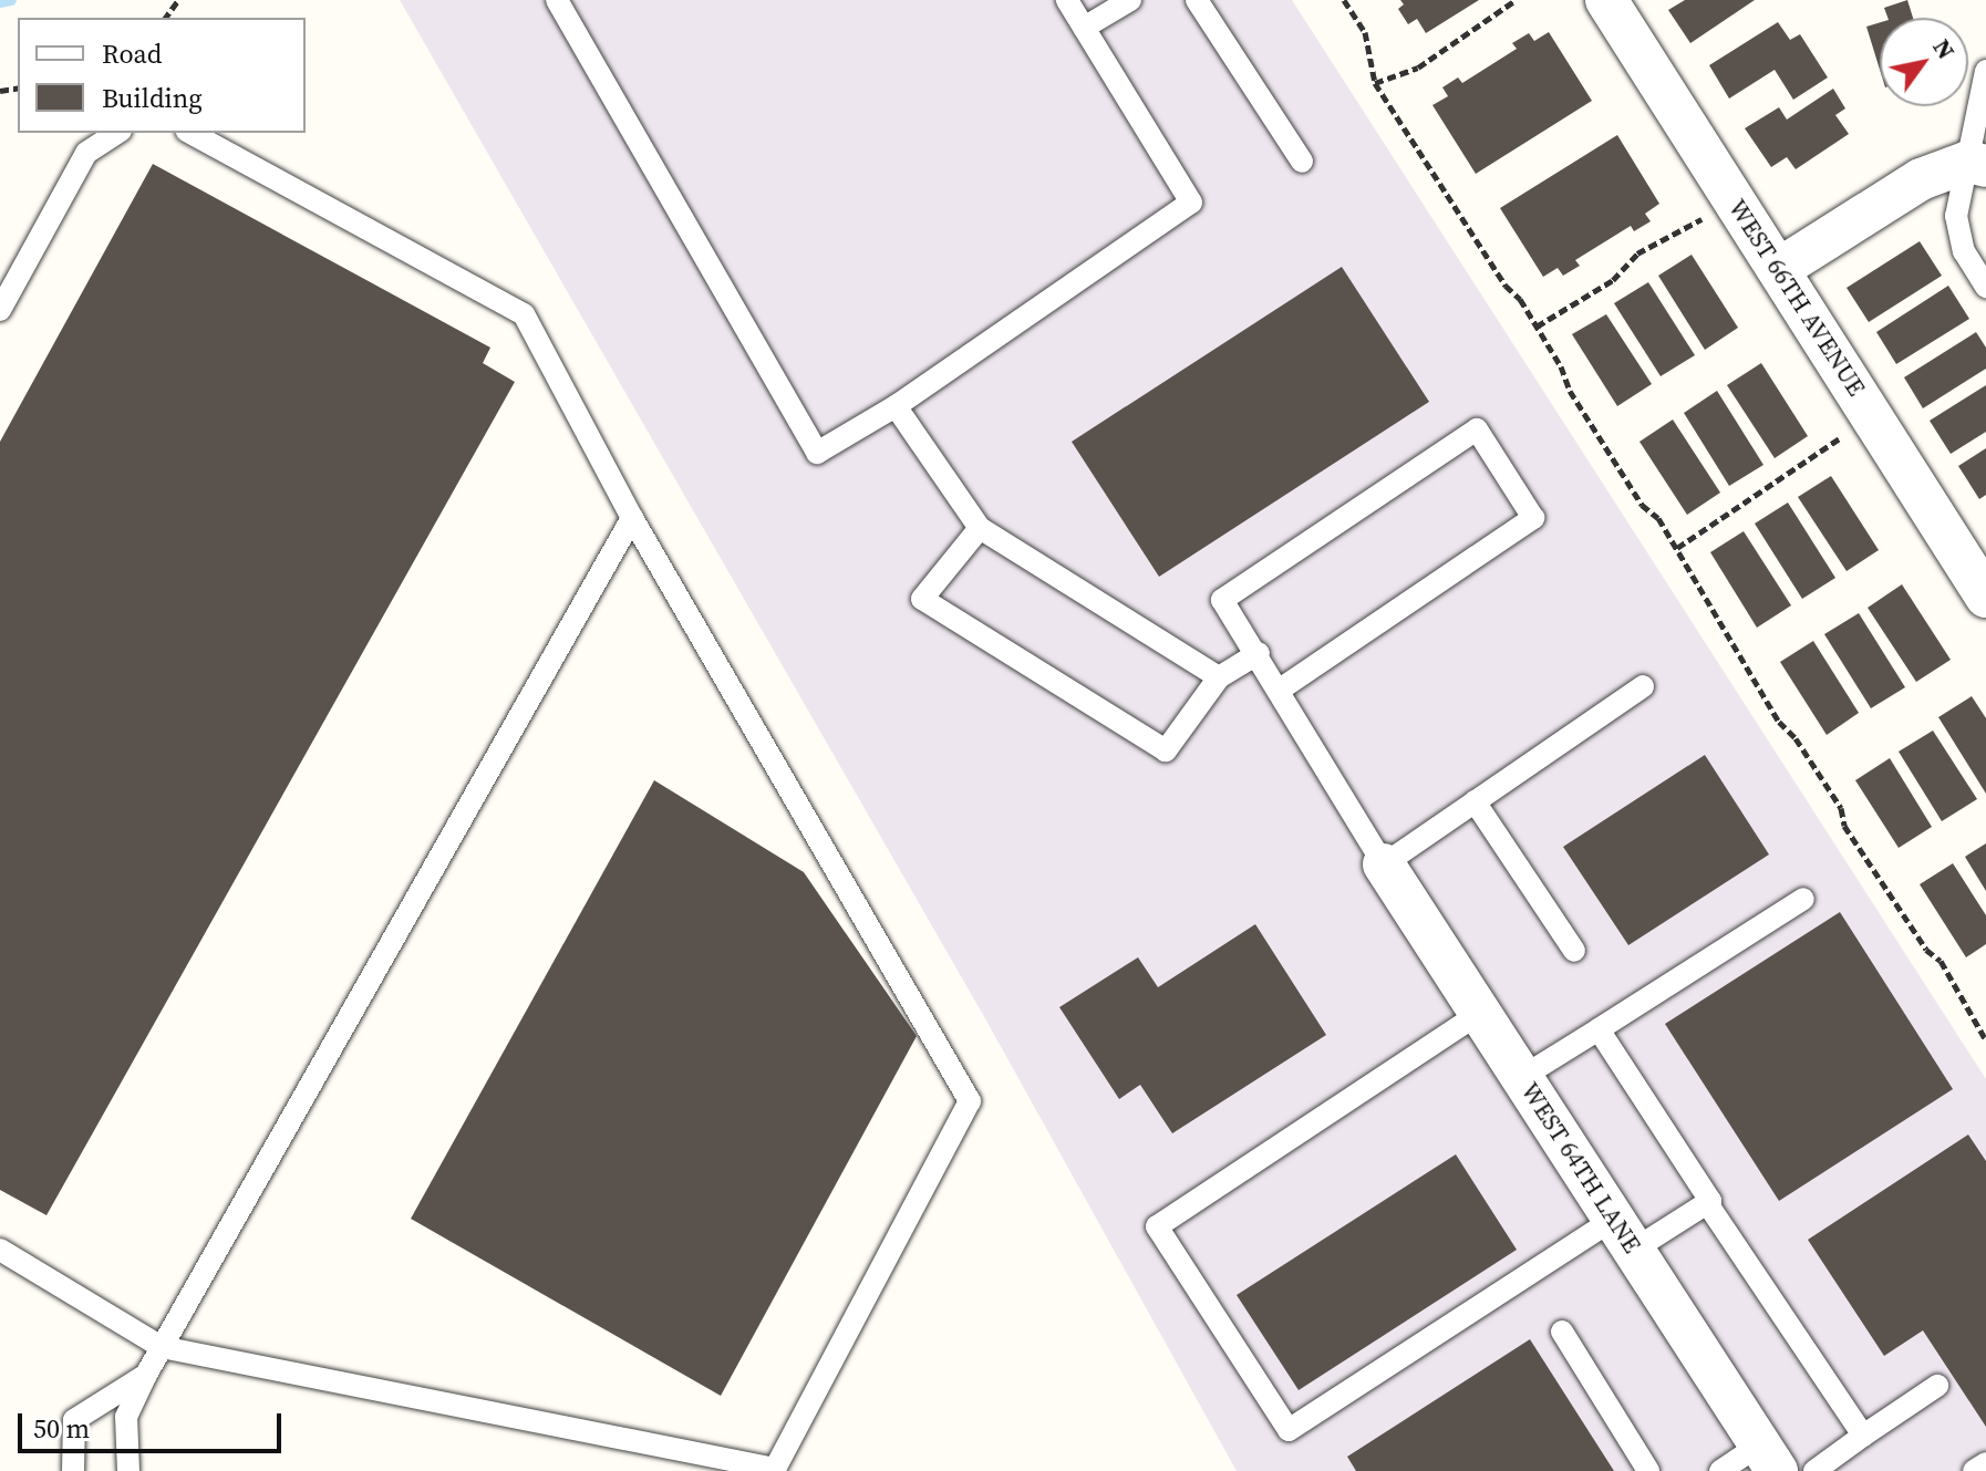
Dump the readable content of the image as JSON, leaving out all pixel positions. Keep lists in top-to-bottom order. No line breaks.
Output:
{"streets":{"street":["WEST 66TH AVENUE","WEST 64TH LANE"]},"legend":["Road","Building"],"scale_bar":"50 m","north":"top right"}
